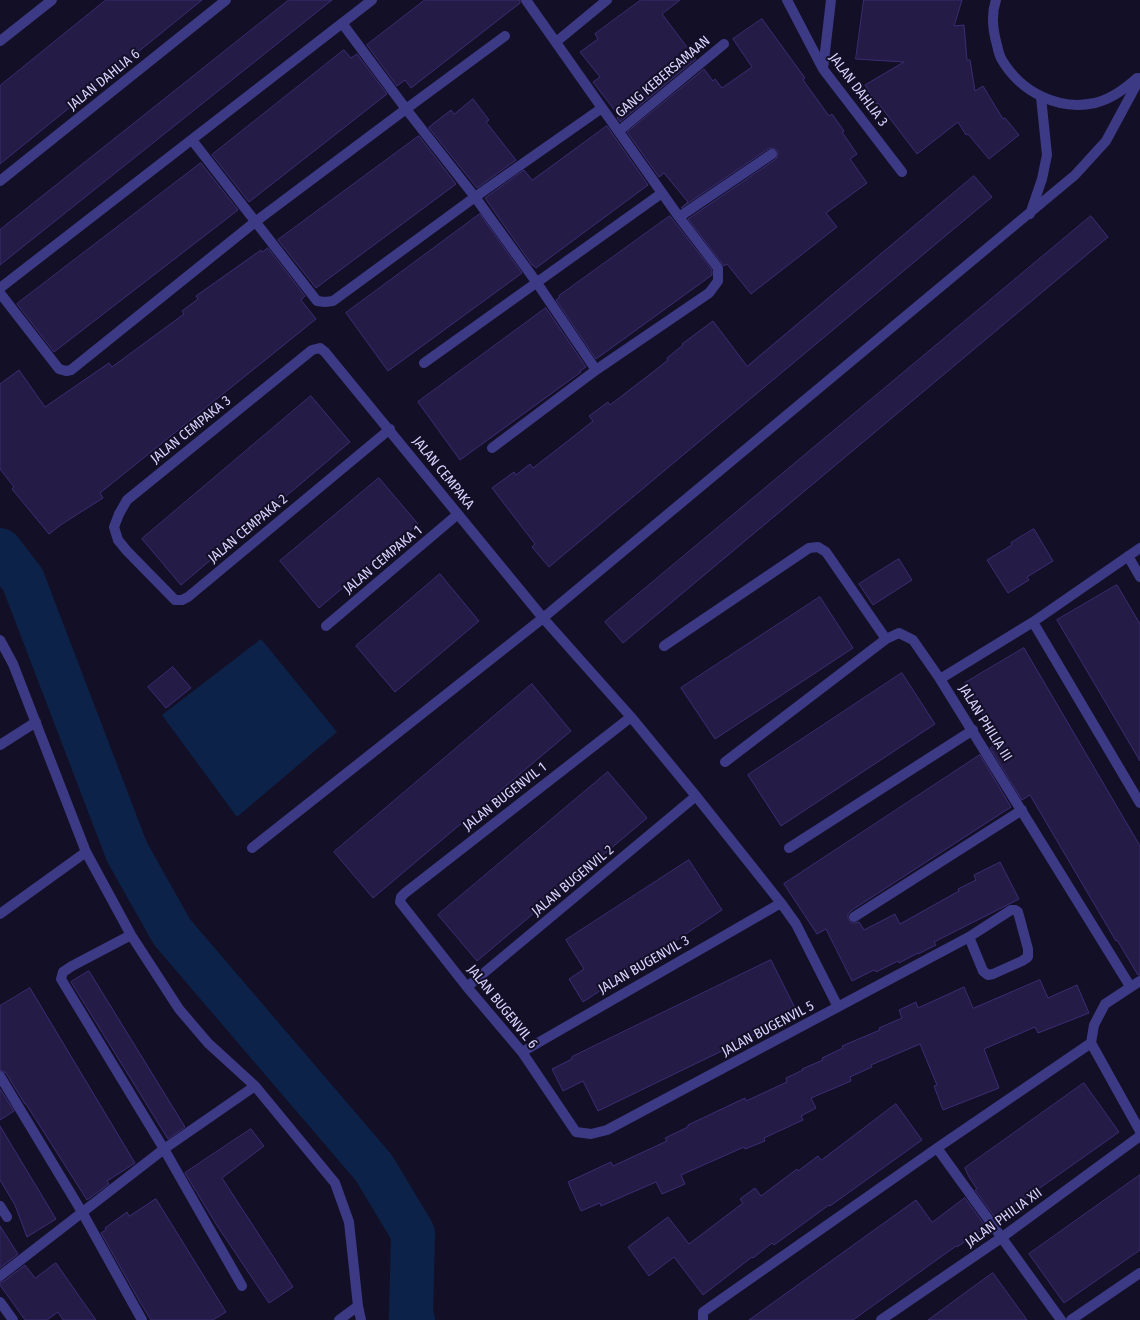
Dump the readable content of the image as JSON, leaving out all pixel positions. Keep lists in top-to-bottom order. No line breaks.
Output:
{"streets":{"street":["GANG KEBERSAMAAN","JALAN DAHLIA 6","JALAN DAHLIA 3","JALAN CEMPAKA 3","JALAN CEMPAKA","JALAN CEMPAKA 2","JALAN CEMPAKA 1","JALAN PHILIA III","JALAN BUGENVIL 1","JALAN BUGENVIL 2","JALAN BUGENVIL 3","JALAN BUGENVIL 6","JALAN BUGENVIL 5","JALAN PHILIA XII"]},"crossings":[["JALAN CEMPAKA 3","JALAN CEMPAKA"],["JALAN CEMPAKA 3","JALAN CEMPAKA 2"],["JALAN CEMPAKA","JALAN CEMPAKA 2"],["JALAN CEMPAKA","JALAN CEMPAKA 1"],["JALAN CEMPAKA","JALAN BUGENVIL 1"],["JALAN CEMPAKA","JALAN BUGENVIL 2"],["JALAN CEMPAKA","JALAN BUGENVIL 3"],["JALAN CEMPAKA","JALAN BUGENVIL 5"],["JALAN BUGENVIL 1","JALAN BUGENVIL 6"],["JALAN BUGENVIL 2","JALAN BUGENVIL 6"],["JALAN BUGENVIL 3","JALAN BUGENVIL 6"],["JALAN BUGENVIL 6","JALAN BUGENVIL 5"]]}
